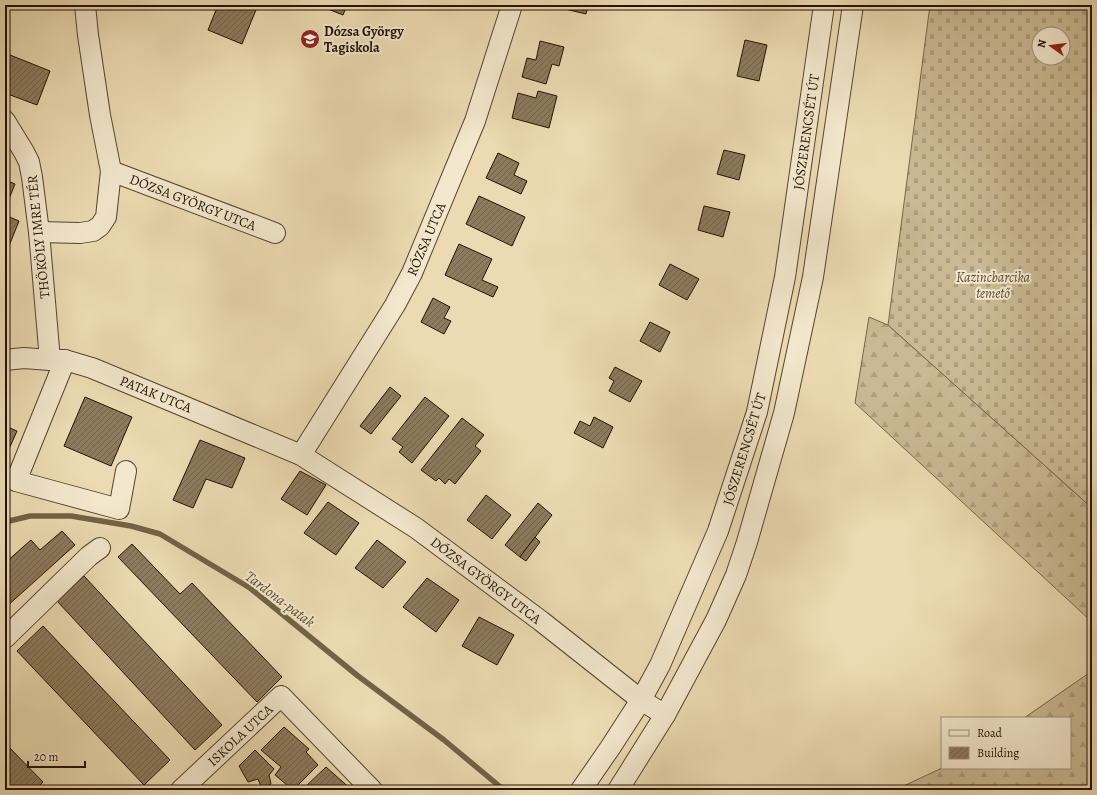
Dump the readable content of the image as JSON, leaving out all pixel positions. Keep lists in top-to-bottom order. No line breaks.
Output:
{"streets":{"street":["JÓSZERENCSÉT ÚT","DÓZSA GYÖRGY UTCA","THÖKÖLY IMRE TÉR","RÓZSA UTCA","PATAK UTCA","ISKOLA UTCA"]},"crossings":[["JÓSZERENCSÉT ÚT","DÓZSA GYÖRGY UTCA"],["DÓZSA GYÖRGY UTCA","THÖKÖLY IMRE TÉR"],["DÓZSA GYÖRGY UTCA","RÓZSA UTCA"],["DÓZSA GYÖRGY UTCA","PATAK UTCA"],["THÖKÖLY IMRE TÉR","PATAK UTCA"],["RÓZSA UTCA","PATAK UTCA"]],"water":["Tardona-patak"],"parks":["Kazincbarcika temető"],"places":{"school or university":["Dózsa György Tagiskola"]},"legend":["Road","Building"],"scale_bar":"20 m","north":"left"}
